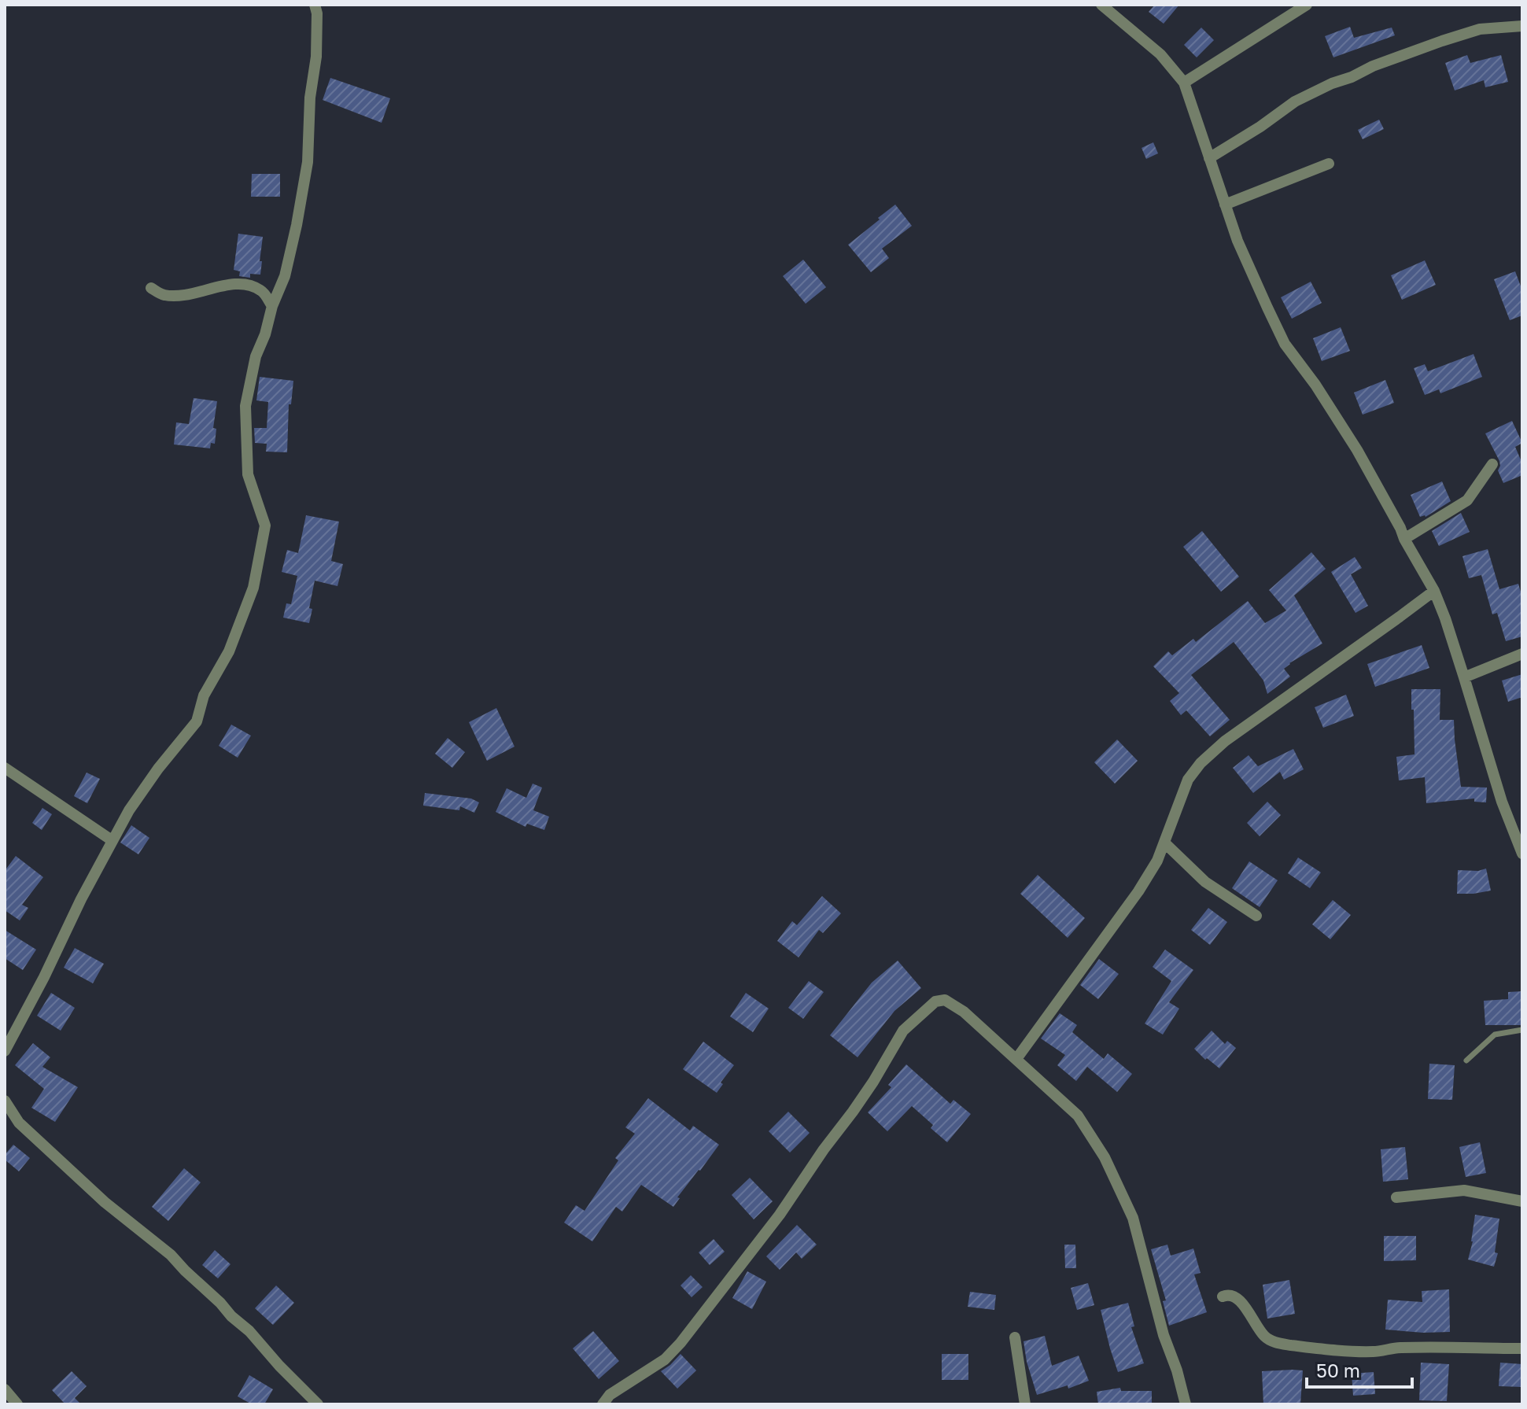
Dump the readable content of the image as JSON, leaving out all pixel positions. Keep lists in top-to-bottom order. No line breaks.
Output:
{"scale_bar":"50 m"}
